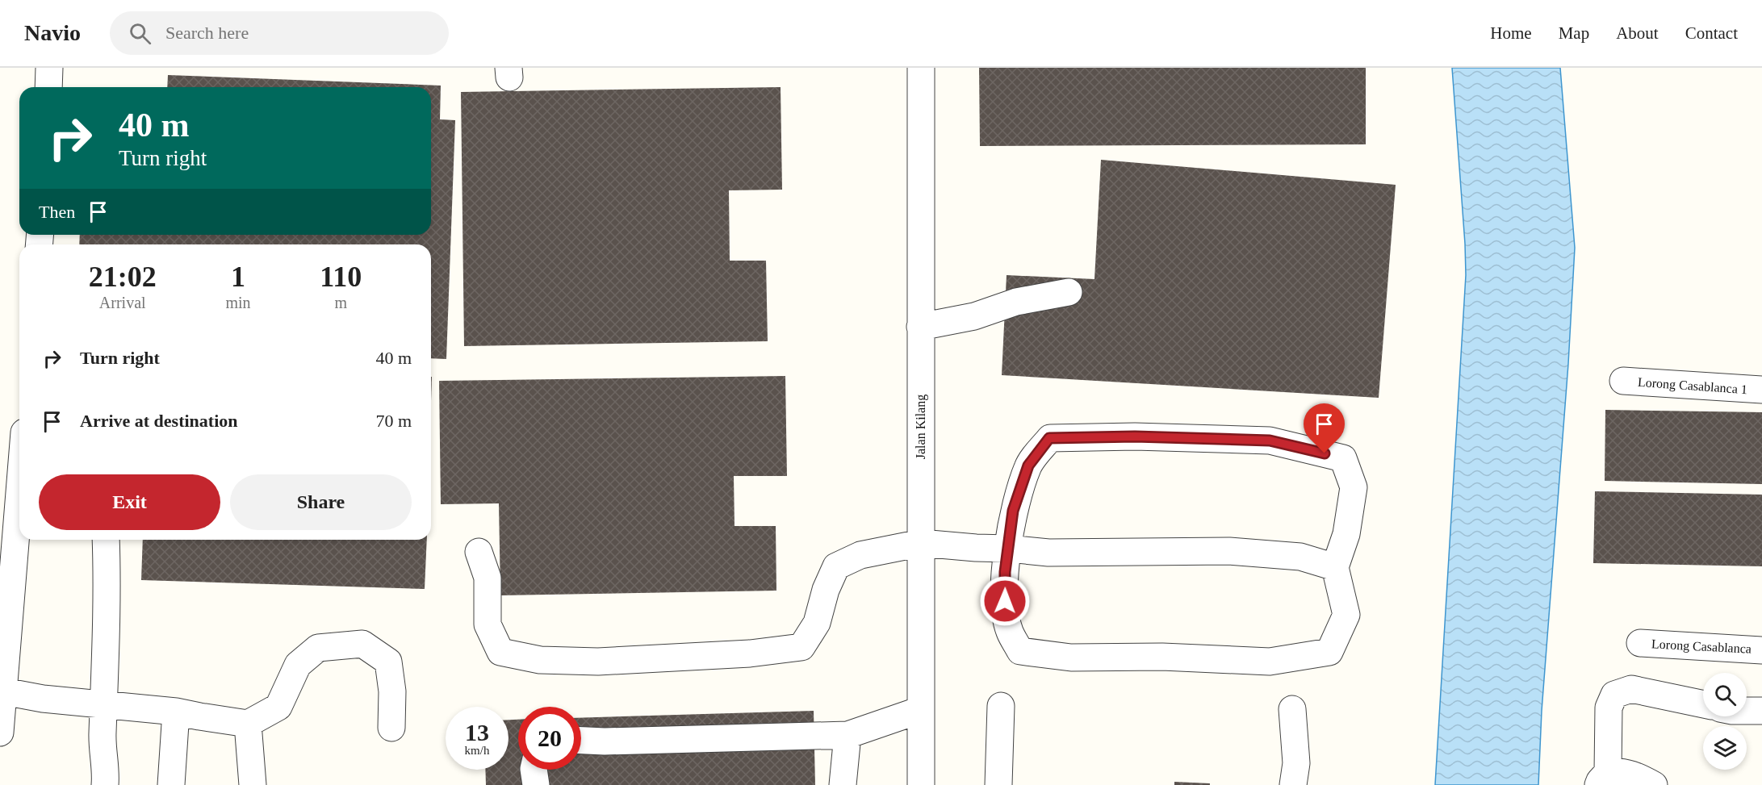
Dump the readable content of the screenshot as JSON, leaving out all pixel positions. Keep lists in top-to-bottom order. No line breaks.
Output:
{"streets":{"street":["Lorong Casablanca 1","Jalan Kilang","Lorong Casablanca"]},"page":{"header":"Navio","search":"Search here","nav":["Home","Map","About","Contact"],"turn":["40 m","Turn right"],"then":"Then","eta":["21:02","Arrival","1","min","110","m"],"list":[{"name":"Turn right","value":"40 m"},{"name":"Arrive at destination","value":"70 m"}],"buttons":["Exit","Share"],"speed":"13 km/h","limit":"20"}}
